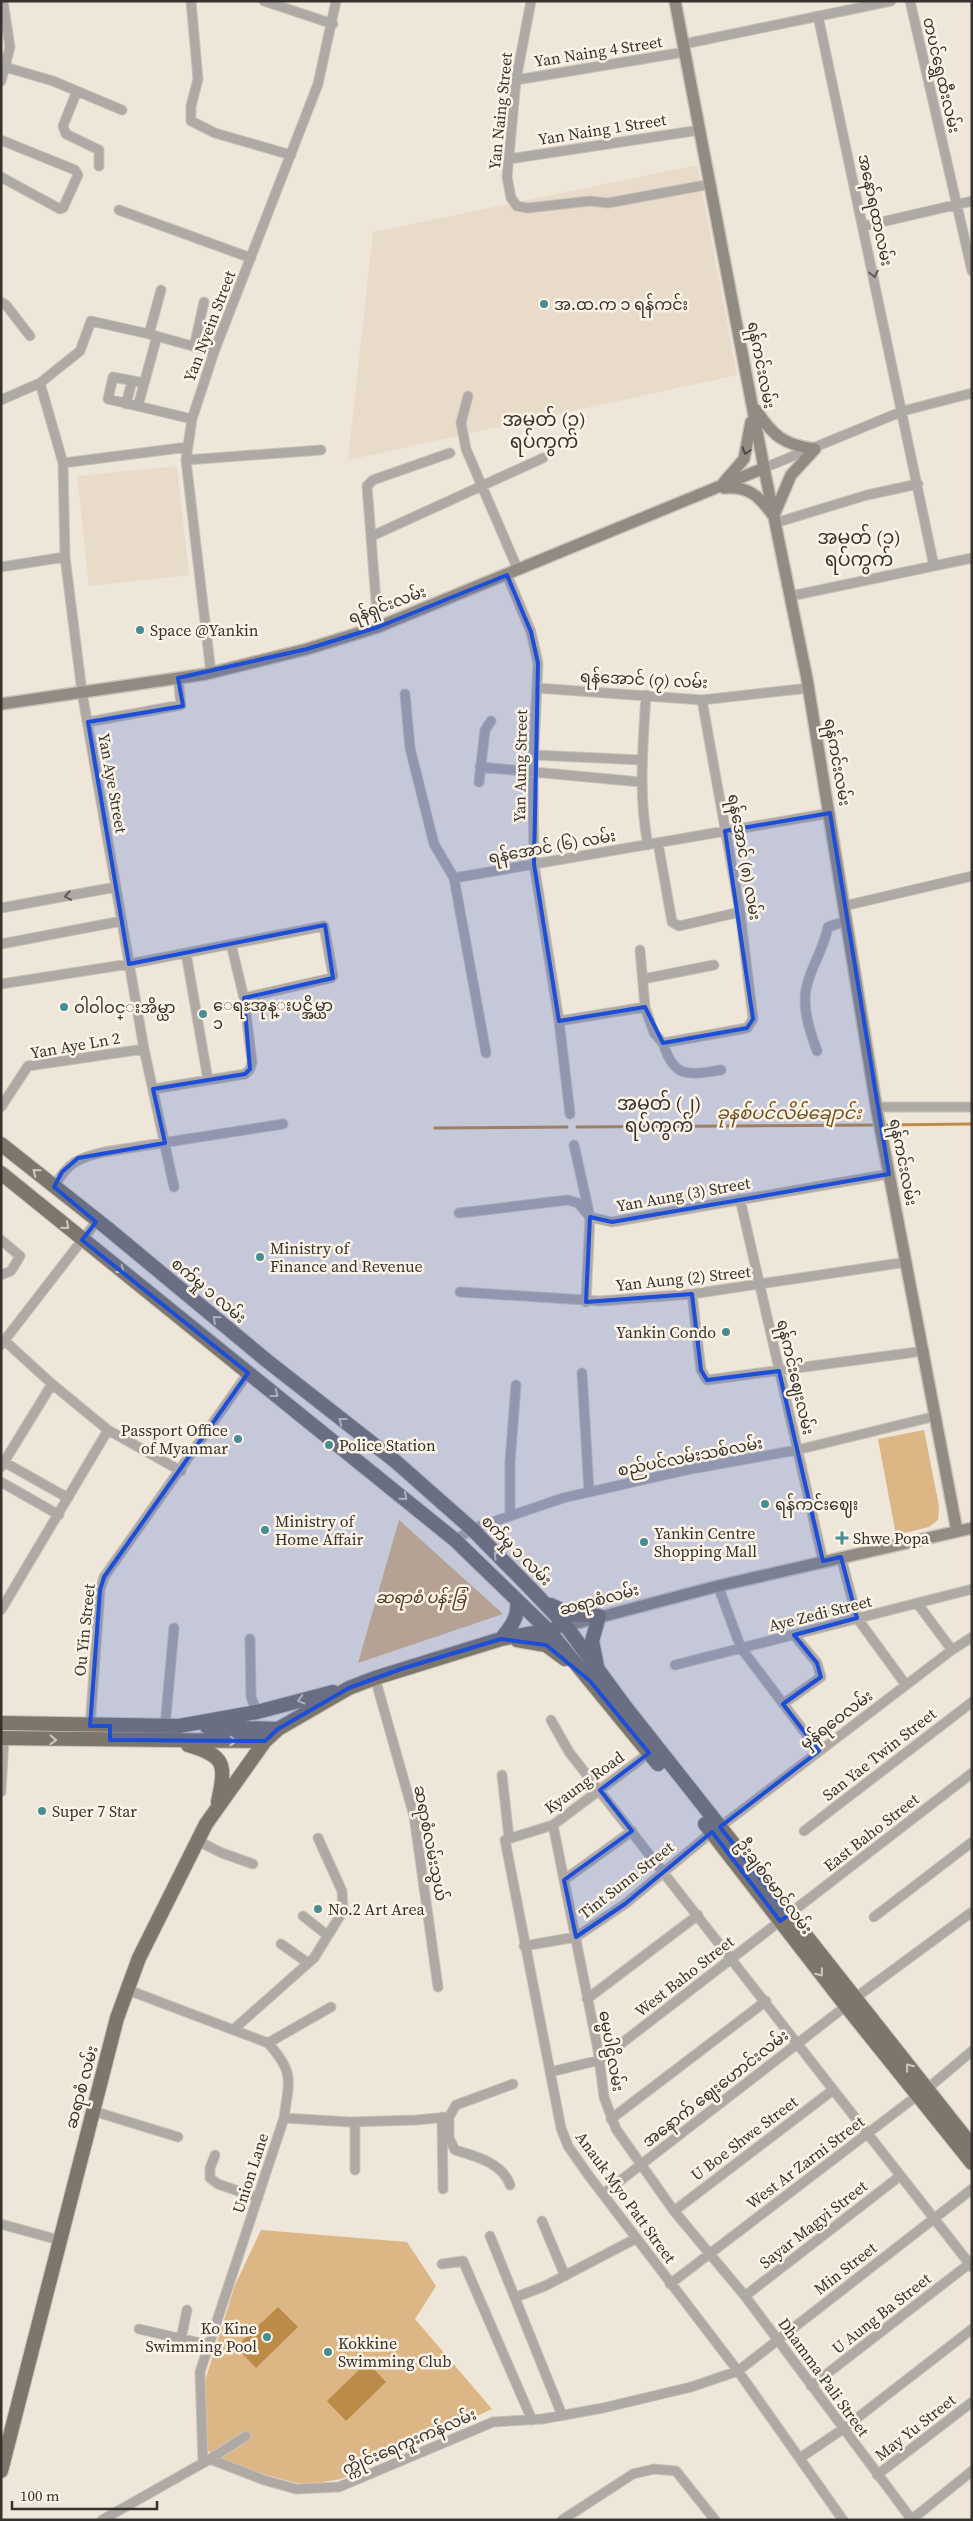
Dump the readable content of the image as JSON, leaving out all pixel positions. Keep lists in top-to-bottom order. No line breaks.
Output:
{"streets":{"main road":["ရန်ကင်းလမ်း","ရန်ရှင်းလမ်း","စက်မှု ၁ လမ်း","ဆရာစံလမ်း","ဦးချစ်မောင်လမ်း","ဆရာစံ လမ်း"],"street":["Yan Naing 4 Street","တပင်ရွှေထီးလမ်း","Yan Naing Street","Yan Naing 1 Street","အနော်ရထာလမ်း","Yan Nyein Street","ရန်အောင် (၇) လမ်း","Yan Aung Street","Yan Aye Street","ရန်အောင် (၆) လမ်း","ရန်အောင် (၈) လမ်း","Yan Aye Ln 2","Yan Aung (3) Street","Yan Aung (2) Street","ရန်ကင်းဈေးလမ်း","စည်ပင်လမ်းသစ်လမ်း","Aye Zedi Street","Ou Yin Street","မှန်ရဝေလမ်း","San Yae Twin Street","Kyaung Road","East Baho Street","ဆရာစံလမ်းသွယ်","Tint Sunn Street","West Baho Street","ဓမ္မပါဠိလမ်း","အနောက် ဈေးဟောင်းလမ်း","U Boe Shwe Street","West Ar Zarni Street","Union Lane","Anauk Myo Patt Street","Sayar Magyi Street","Min Street","U Aung Ba Street","Dhamma Pali Street","May Yu Street","က္ကိုင်းရေကူးကန်လမ်း"]},"crossings":[["Yan Naing 4 Street","Yan Naing Street"],["Yan Naing 4 Street","အနော်ရထာလမ်း"],["Yan Naing 4 Street","ရန်ကင်းလမ်း"],["Yan Naing Street","Yan Naing 1 Street"],["Yan Naing Street","ရန်ကင်းလမ်း"],["Yan Naing 1 Street","ရန်ကင်းလမ်း"],["Yan Nyein Street","ရန်ရှင်းလမ်း"],["ရန်ကင်းလမ်း","ရန်ရှင်းလမ်း"],["ရန်ကင်းလမ်း","ရန်အောင် (၇) လမ်း"],["ရန်ကင်းလမ်း","ရန်အောင် (၆) လမ်း"],["ရန်ကင်းလမ်း","Yan Aung (3) Street"],["ရန်ကင်းလမ်း","Yan Aung (2) Street"],["ရန်ကင်းလမ်း","စည်ပင်လမ်းသစ်လမ်း"],["ရန်ကင်းလမ်း","ဆရာစံလမ်း"],["ရန်ရှင်းလမ်း","Yan Aung Street"],["ရန်ရှင်းလမ်း","Yan Aye Street"],["ရန်အောင် (၇) လမ်း","Yan Aung Street"],["ရန်အောင် (၇) လမ်း","ရန်အောင် (၈) လမ်း"],["Yan Aung Street","ရန်အောင် (၆) လမ်း"],["Yan Aye Street","Yan Aye Ln 2"],["ရန်အောင် (၆) လမ်း","ရန်အောင် (၈) လမ်း"],["Yan Aung (3) Street","ရန်ကင်းဈေးလမ်း"],["Yan Aung (2) Street","ရန်ကင်းဈေးလမ်း"],["စက်မှု ၁ လမ်း","စည်ပင်လမ်းသစ်လမ်း"],["စက်မှု ၁ လမ်း","ဆရာစံလမ်း"],["စက်မှု ၁ လမ်း","ဦးချစ်မောင်လမ်း"],["ရန်ကင်းဈေးလမ်း","စည်ပင်လမ်းသစ်လမ်း"],["ရန်ကင်းဈေးလမ်း","ဆရာစံလမ်း"],["ဆရာစံလမ်း","ဆရာစံလမ်းသွယ်"],["ဆရာစံလမ်း","ဦးချစ်မောင်လမ်း"],["ဆရာစံလမ်း","ဆရာစံ လမ်း"],["မှန်ရဝေလမ်း","Tint Sunn Street"],["မှန်ရဝေလမ်း","ဦးချစ်မောင်လမ်း"],["Kyaung Road","ဦးချစ်မောင်လမ်း"],["Kyaung Road","ဓမ္မပါဠိလမ်း"],["Kyaung Road","Anauk Myo Patt Street"],["East Baho Street","ဦးချစ်မောင်လမ်း"],["East Baho Street","West Baho Street"],["Tint Sunn Street","ဦးချစ်မောင်လမ်း"],["Tint Sunn Street","ဓမ္မပါဠိလမ်း"],["Tint Sunn Street","Anauk Myo Patt Street"],["ဦးချစ်မောင်လမ်း","West Baho Street"],["ဦးချစ်မောင်လမ်း","အနောက် ဈေးဟောင်းလမ်း"],["ဦးချစ်မောင်လမ်း","West Ar Zarni Street"],["West Baho Street","ဓမ္မပါဠိလမ်း"],["West Baho Street","Anauk Myo Patt Street"],["ဓမ္မပါဠိလမ်း","အနောက် ဈေးဟောင်းလမ်း"],["ဓမ္မပါဠိလမ်း","U Boe Shwe Street"],["ဓမ္မပါဠိလမ်း","West Ar Zarni Street"],["ဓမ္မပါဠိလမ်း","Dhamma Pali Street"],["ဆရာစံ လမ်း","Union Lane"],["အနောက် ဈေးဟောင်းလမ်း","Anauk Myo Patt Street"],["West Ar Zarni Street","Anauk Myo Patt Street"],["West Ar Zarni Street","Dhamma Pali Street"],["Union Lane","က္ကိုင်းရေကူးကန်လမ်း"],["Anauk Myo Patt Street","Min Street"],["Anauk Myo Patt Street","က္ကိုင်းရေကူးကန်လမ်း"],["Sayar Magyi Street","Dhamma Pali Street"],["Min Street","Dhamma Pali Street"],["Min Street","က္ကိုင်းရေကူးကန်လမ်း"],["U Aung Ba Street","Dhamma Pali Street"],["Dhamma Pali Street","May Yu Street"]],"districts":["အမှတ် (၃) ရပ်ကွက်","အမှတ် (၁) ရပ်ကွက်","အမှတ် (၂) ရပ်ကွက်"],"water":["ခုနစ်ပင်လိမ်ချောင်း"],"parks":["ဆရာစံ ပန်းခြံ"],"places":{"other":["အ.ထ.က ၁ ရန်ကင်း","Space @Yankin","ဝါဝါဝင္းအိမ္ယာ","ေရႊအုန္းပင္အိမ္ယာ ၁","Ministry of Finance and Revenue","Yankin Condo","Passport Office of Myanmar","Police Station","ရန်ကင်းဈေး","Ministry of Home Affair","Yankin Centre Shopping Mall","Super 7 Star","No.2 Art Area","Ko Kine Swimming Pool","Kokkine Swimming Club"],"health":["Shwe Popa"]},"scale_bar":"100 m"}
